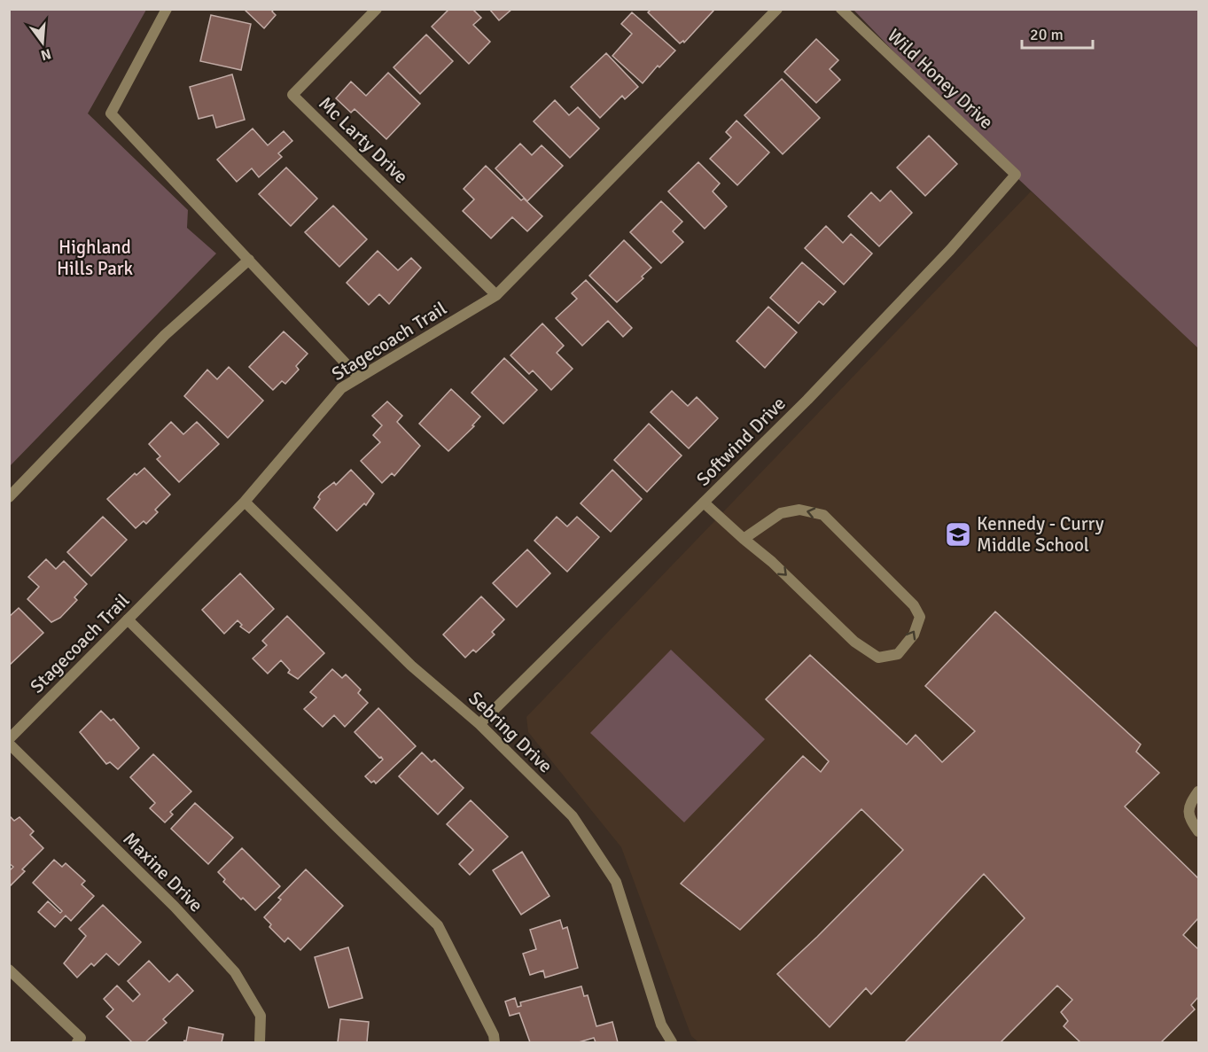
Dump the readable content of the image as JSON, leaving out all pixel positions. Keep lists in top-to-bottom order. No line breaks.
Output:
{"streets":{"street":["Wild Honey Drive","Mc Larty Drive","Stagecoach Trail","Softwind Drive","Sebring Drive","Maxine Drive"]},"crossings":[["Wild Honey Drive","Softwind Drive"],["Mc Larty Drive","Stagecoach Trail"],["Stagecoach Trail","Sebring Drive"],["Softwind Drive","Sebring Drive"]],"parks":["Highland Hills Park"],"places":{"school or university":["Kennedy - Curry Middle School"]},"scale_bar":"20 m","north":"bottom"}
